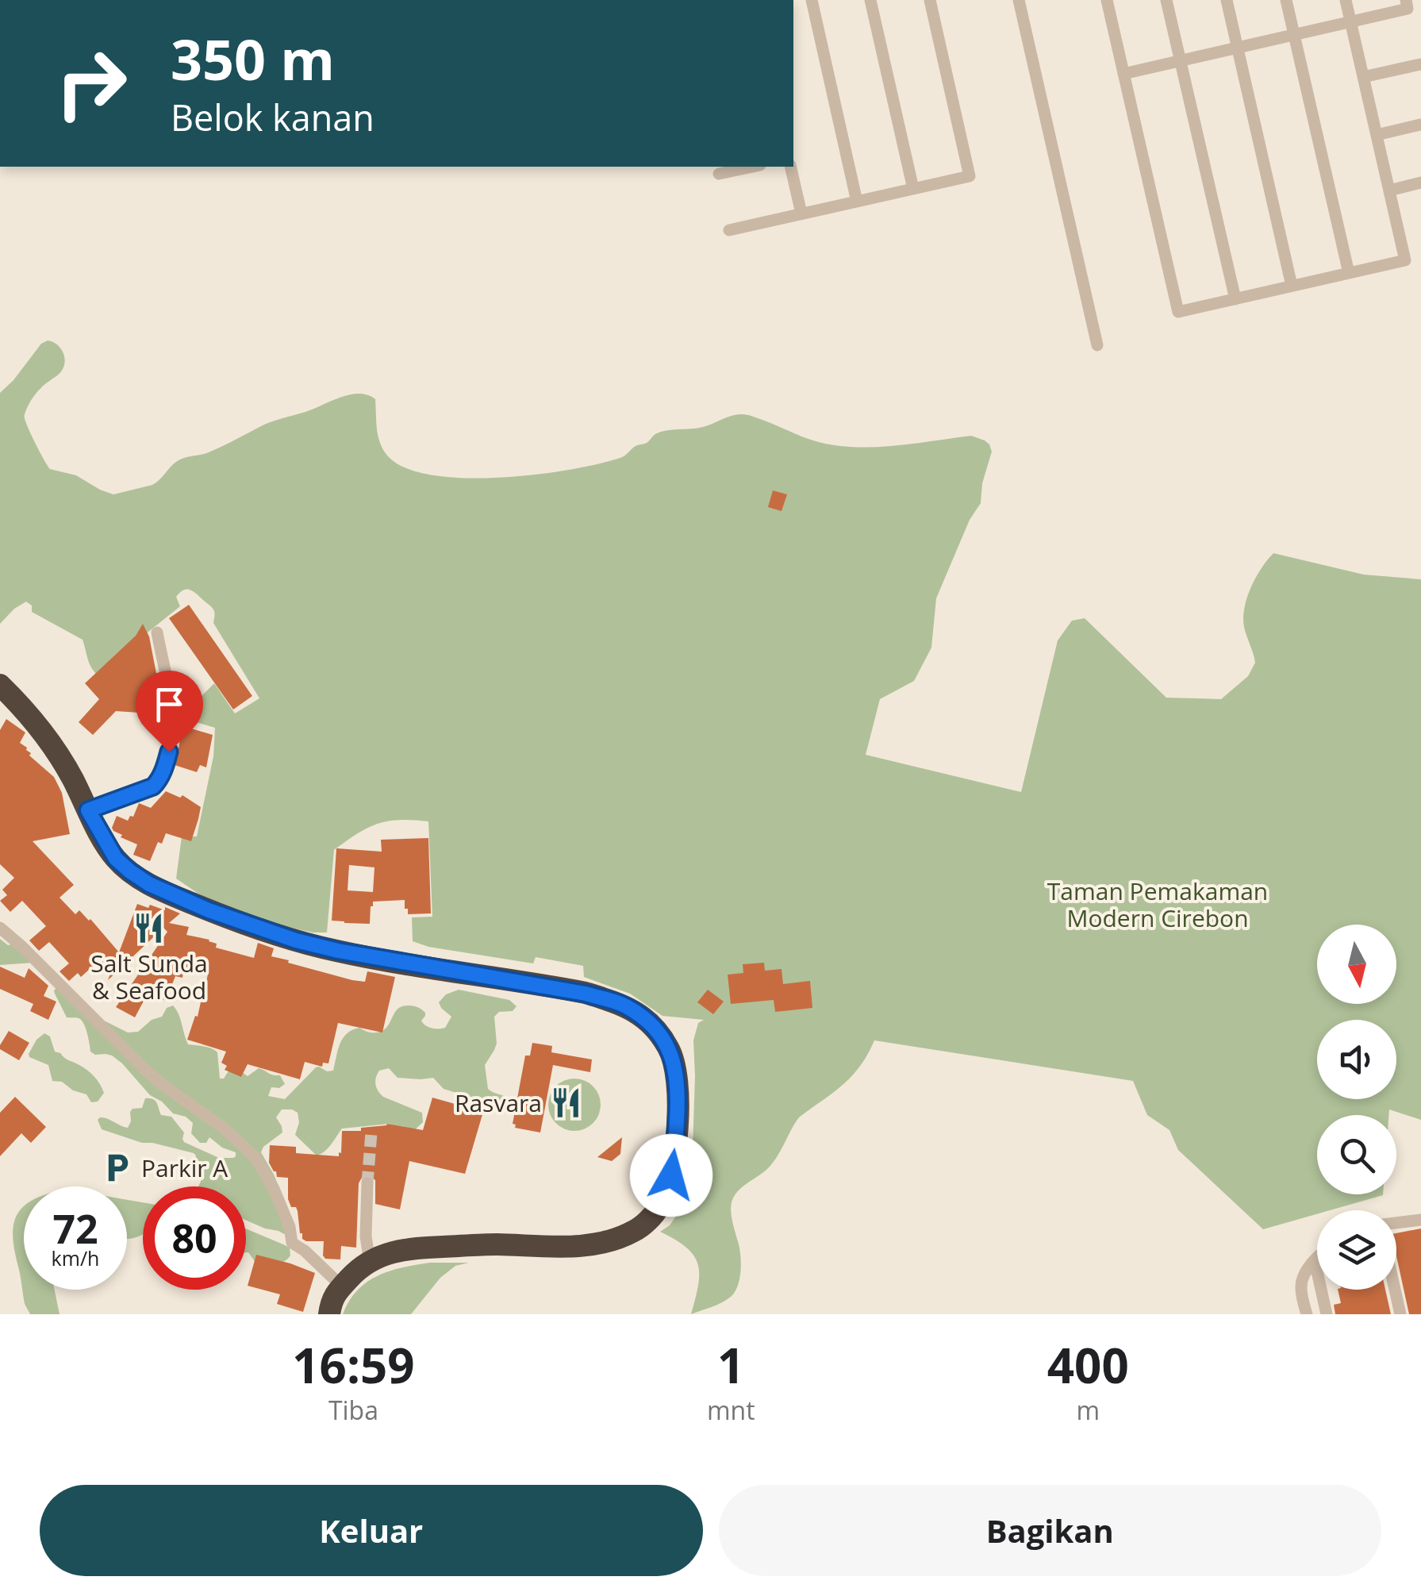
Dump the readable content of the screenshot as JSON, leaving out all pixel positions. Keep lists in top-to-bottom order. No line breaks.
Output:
{"parks":["Taman Pemakaman Modern Cirebon"],"places":{"restaurant":["Salt Sunda & Seafood","Rasvara"],"parking":["Parkir A"]},"north":"bottom","page":{"turn":["350 m","Belok kanan"],"speed":"72 km/h","limit":"80","eta":["16:59","Tiba","1","mnt","400","m"],"buttons":["Keluar","Bagikan"]}}
